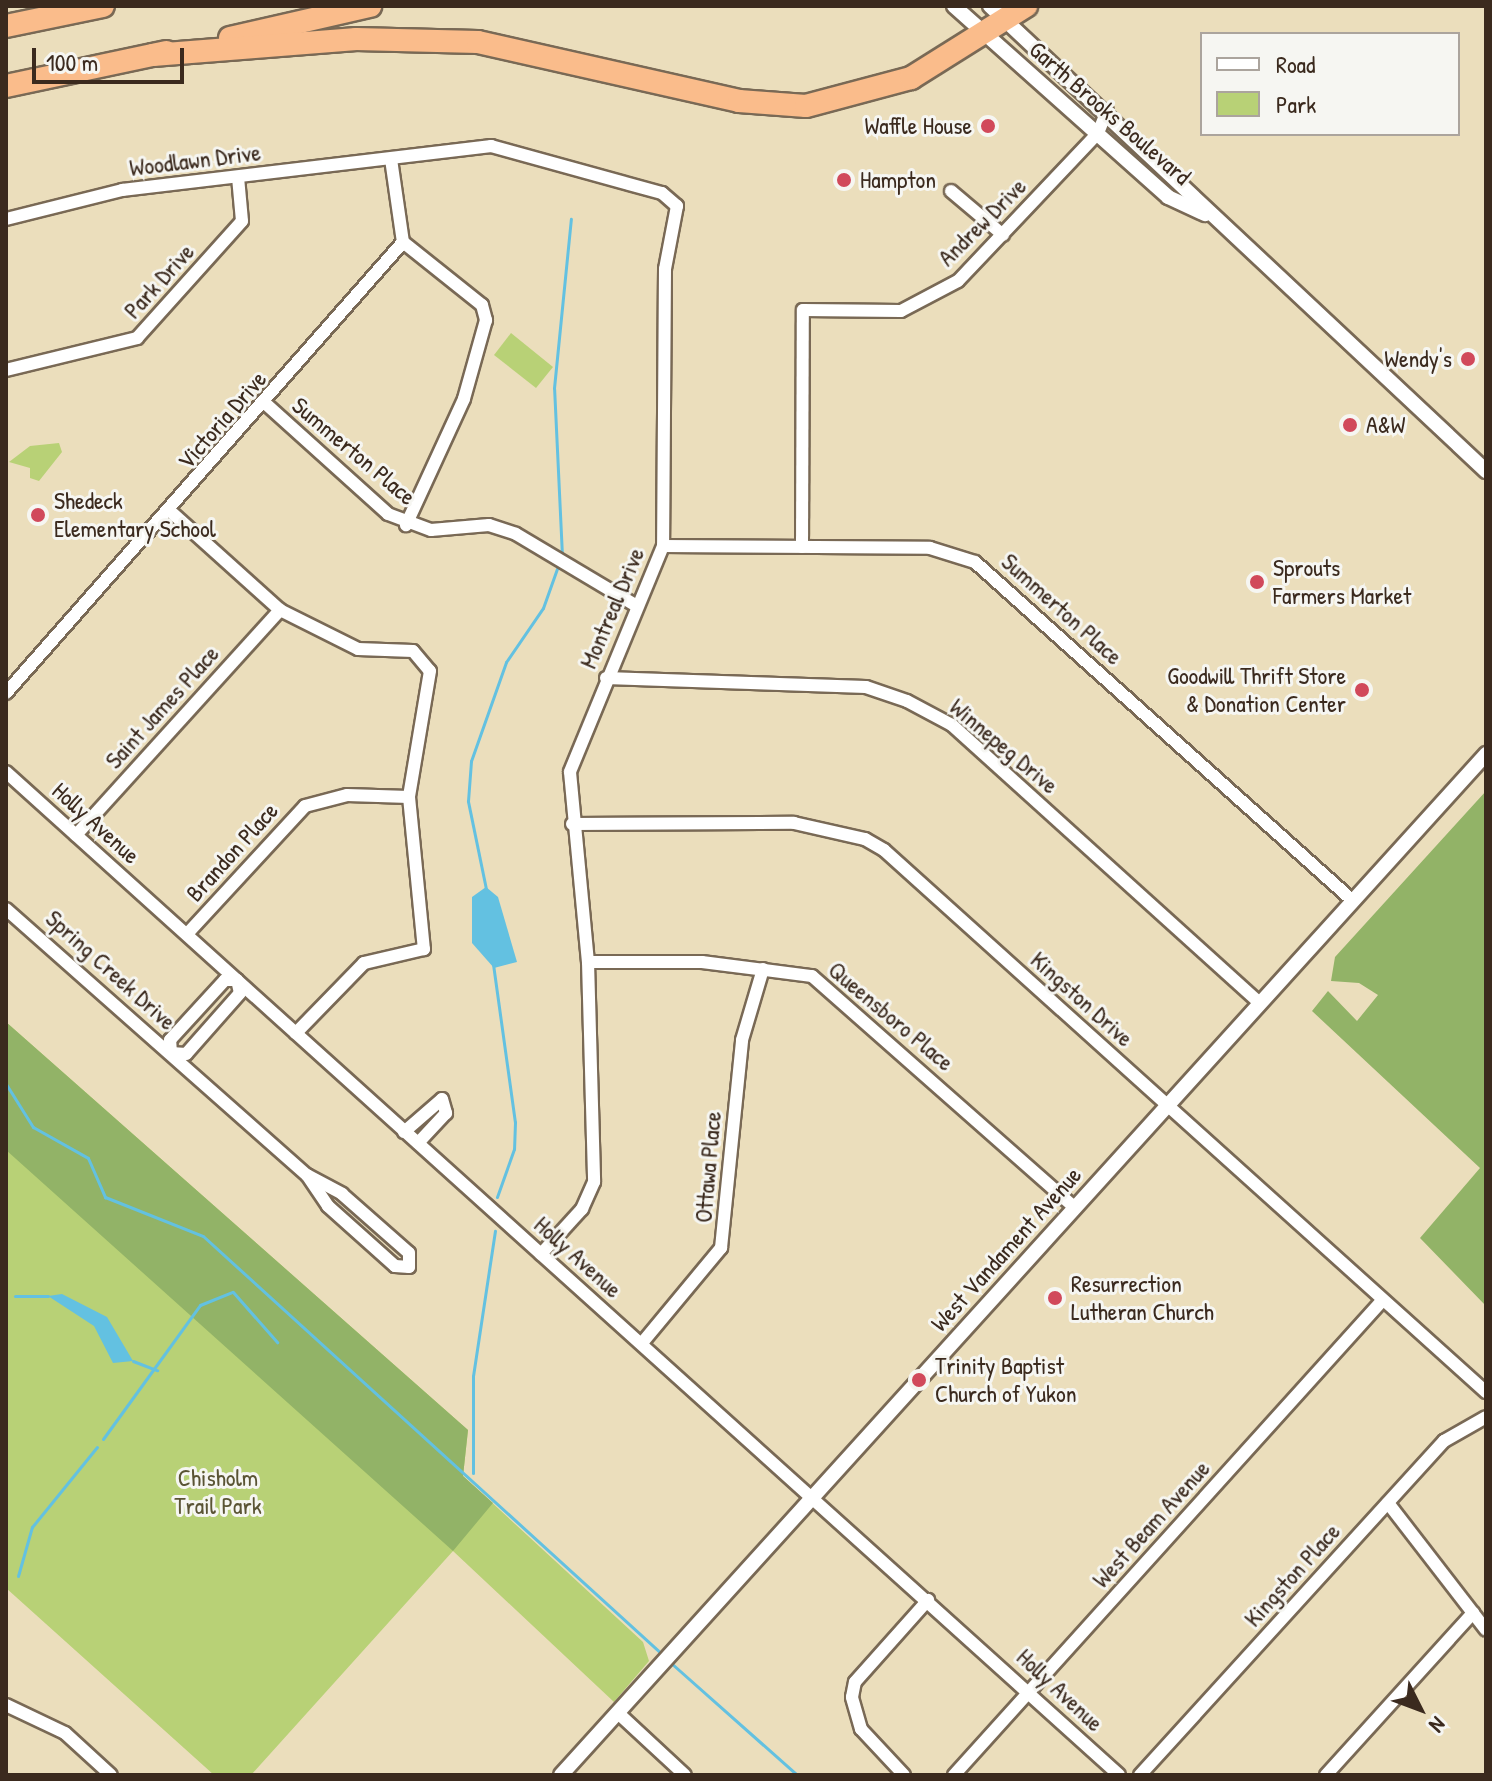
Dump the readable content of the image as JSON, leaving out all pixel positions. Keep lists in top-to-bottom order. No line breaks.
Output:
{"streets":{"street":["Garth Brooks Boulevard","Woodlawn Drive","Andrew Drive","Park Drive","Victoria Drive","Summerton Place","Montreal Drive","Saint James Place","Winnepeg Drive","Holly Avenue","Brandon Place","Spring Creek Drive","Kingston Drive","Queensboro Place","Ottawa Place","West Vandament Avenue","West Beam Avenue","Kingston Place"]},"crossings":[["Garth Brooks Boulevard","Andrew Drive"],["Woodlawn Drive","Park Drive"],["Woodlawn Drive","Montreal Drive"],["Andrew Drive","Summerton Place"],["Victoria Drive","Summerton Place"],["Summerton Place","Montreal Drive"],["Summerton Place","West Vandament Avenue"],["Montreal Drive","Winnepeg Drive"],["Montreal Drive","Holly Avenue"],["Montreal Drive","Kingston Drive"],["Montreal Drive","Queensboro Place"],["Saint James Place","Holly Avenue"],["Winnepeg Drive","West Vandament Avenue"],["Holly Avenue","Brandon Place"],["Holly Avenue","Spring Creek Drive"],["Holly Avenue","Ottawa Place"],["Holly Avenue","West Vandament Avenue"],["Holly Avenue","West Beam Avenue"],["Kingston Drive","West Vandament Avenue"],["Kingston Drive","West Beam Avenue"],["Queensboro Place","Ottawa Place"],["Queensboro Place","West Vandament Avenue"]],"parks":["Chisholm Trail Park"],"places":["Waffle House","Hampton","Wendy's","A&W","Shedeck Elementary School","Sprouts Farmers Market","Goodwill Thrift Store & Donation Center","Resurrection Lutheran Church","Trinity Baptist Church of Yukon"],"legend":["Road","Park"],"scale_bar":"100 m","north":"bottom right"}
